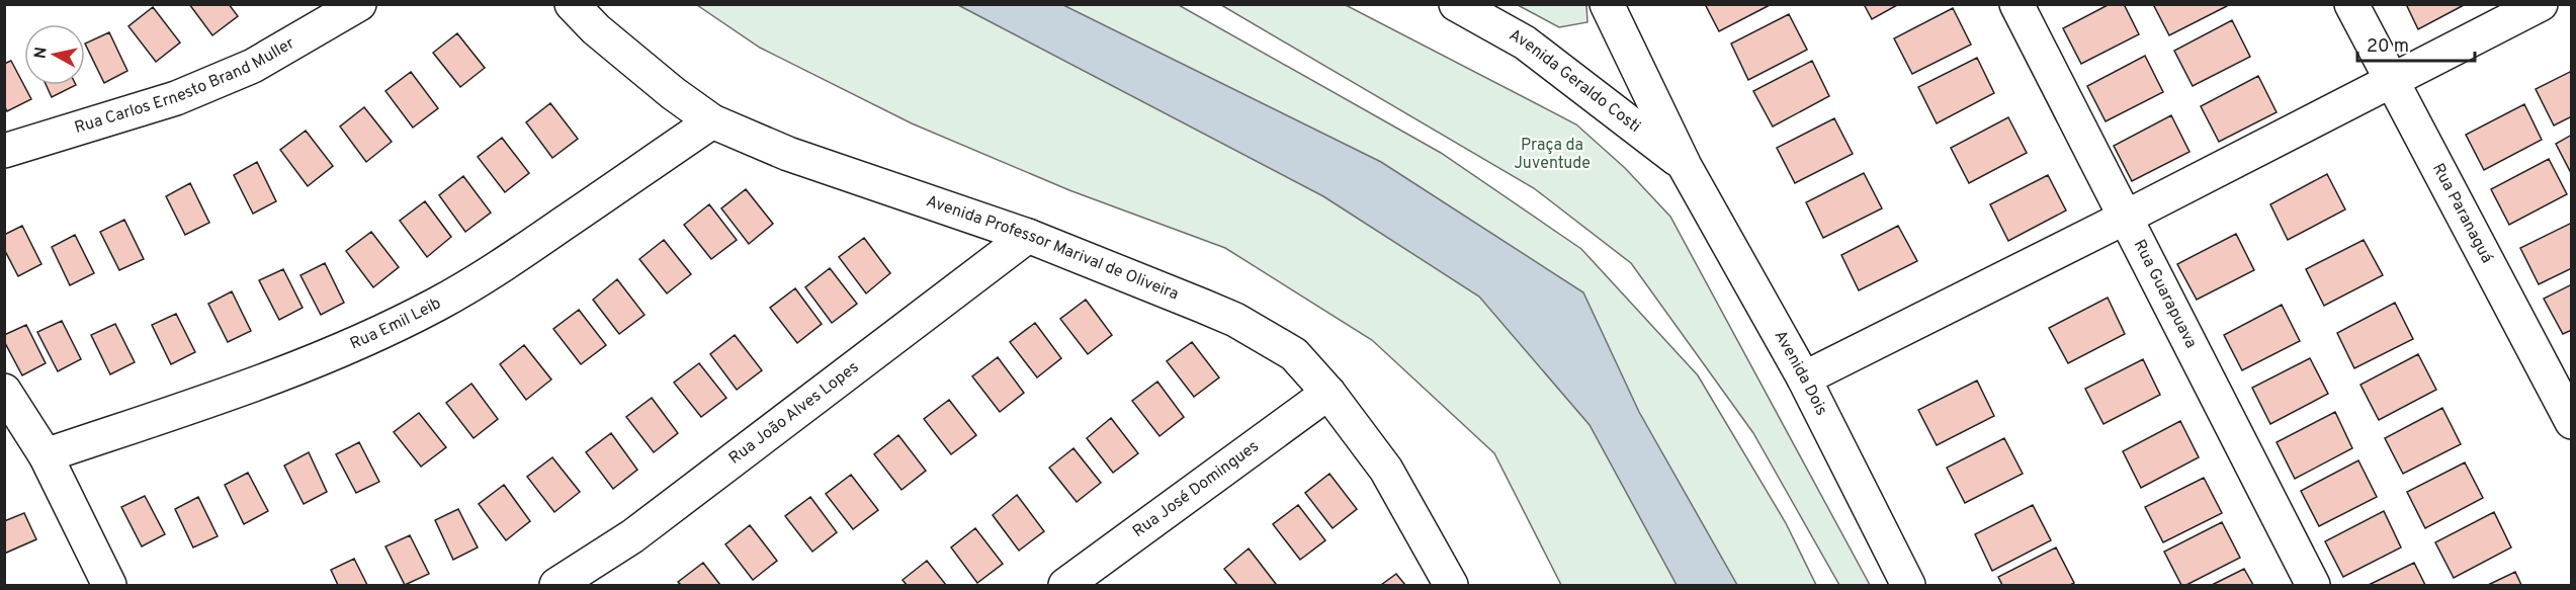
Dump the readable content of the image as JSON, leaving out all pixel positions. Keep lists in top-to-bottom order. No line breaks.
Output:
{"streets":{"street":["Avenida Geraldo Costi","Rua Carlos Ernesto Brand Muller","Rua Paranaguá","Avenida Professor Marival de Oliveira","Rua Guarapuava","Rua Emil Leib","Avenida Dois","Rua João Alves Lopes","Rua José Domingues"]},"crossings":[["Avenida Geraldo Costi","Avenida Dois"],["Avenida Professor Marival de Oliveira","Rua Emil Leib"],["Avenida Professor Marival de Oliveira","Rua João Alves Lopes"],["Avenida Professor Marival de Oliveira","Rua José Domingues"]],"parks":["Praça da Juventude"],"scale_bar":"20 m","north":"left"}
